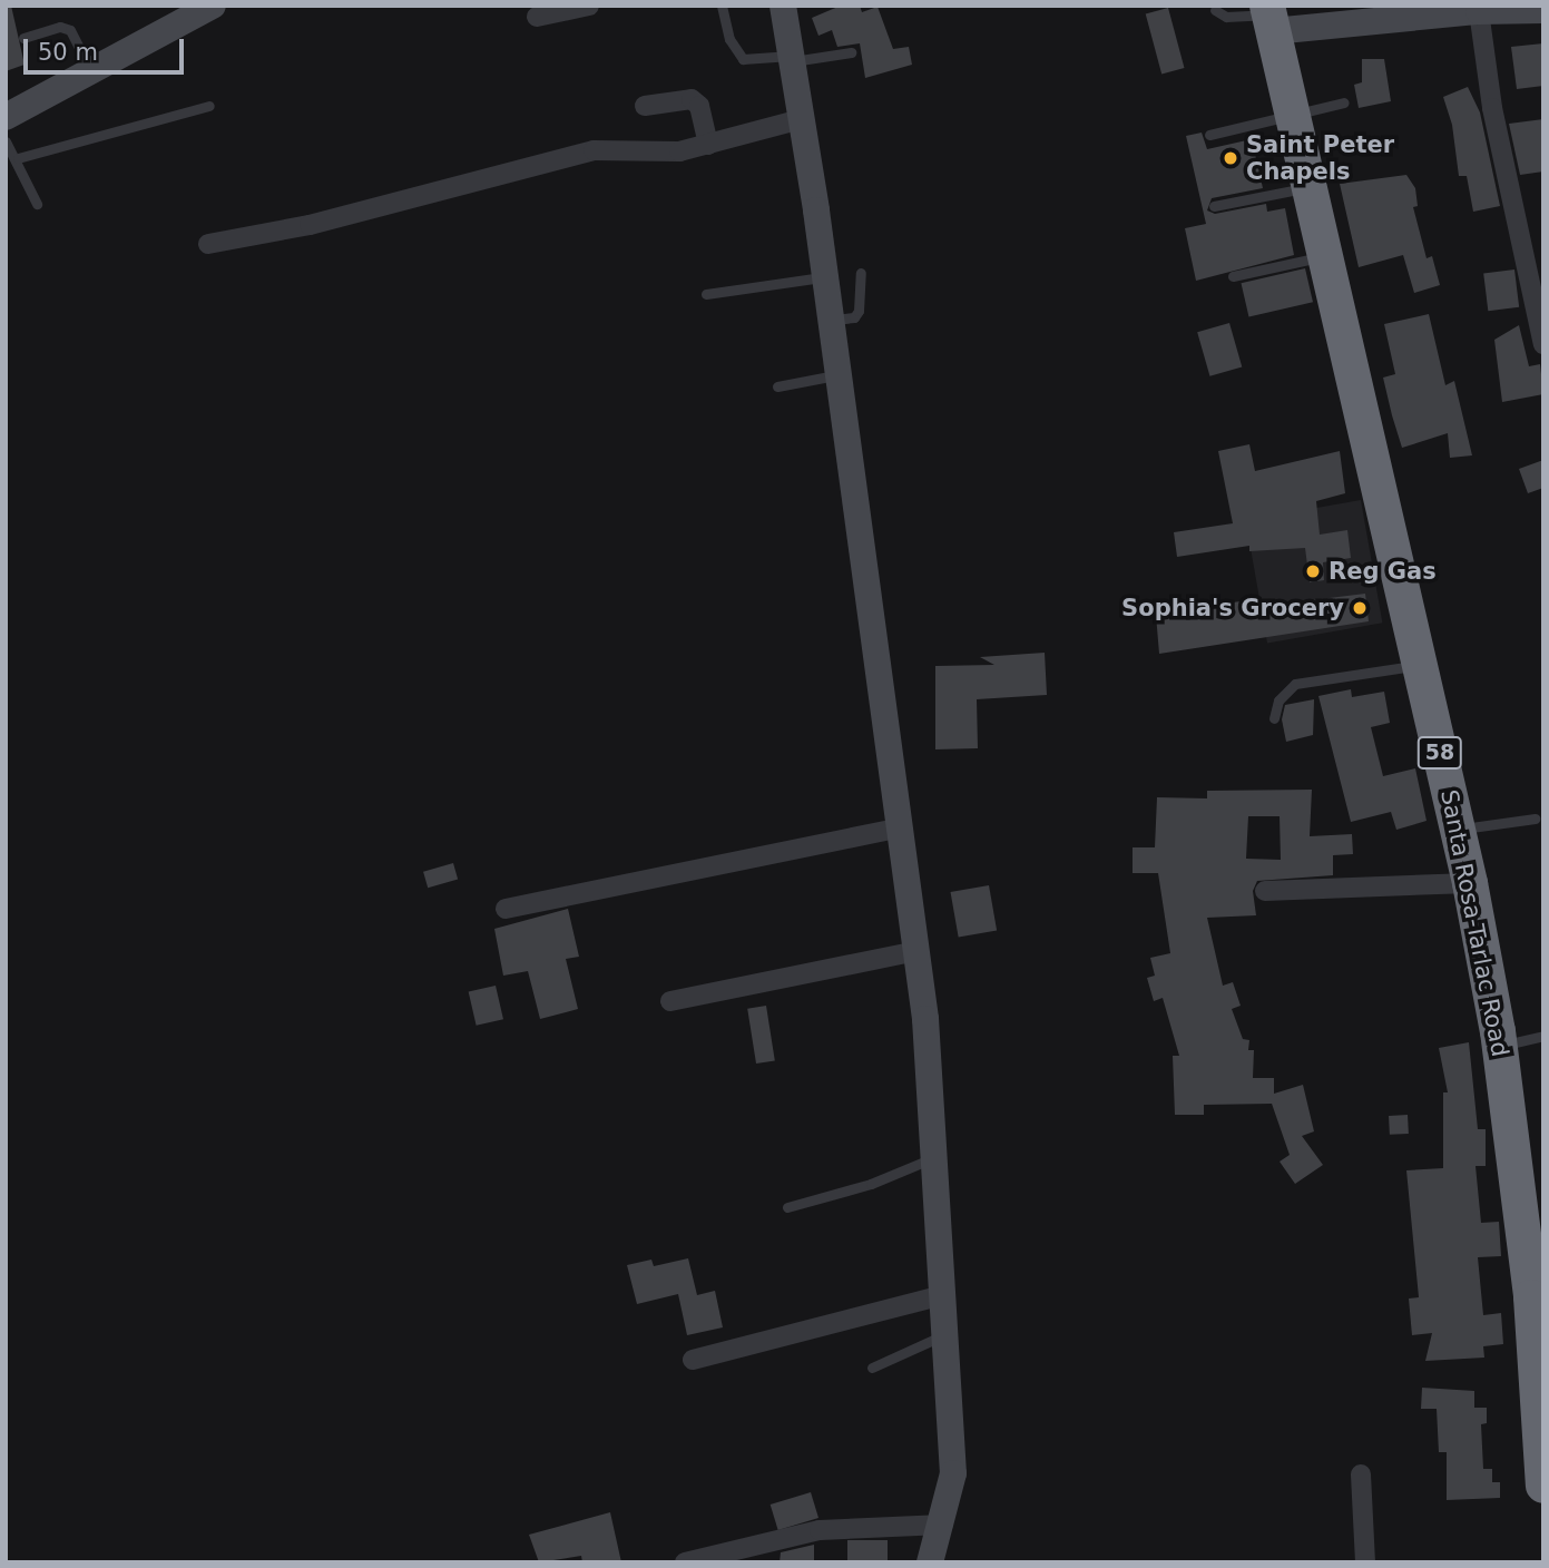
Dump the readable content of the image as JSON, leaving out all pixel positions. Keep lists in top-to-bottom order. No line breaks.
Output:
{"streets":{"highway":["58","Santa Rosa-Tarlac Road"]},"places":["Saint Peter Chapels","Reg Gas","Sophia's Grocery"],"scale_bar":"50 m"}
